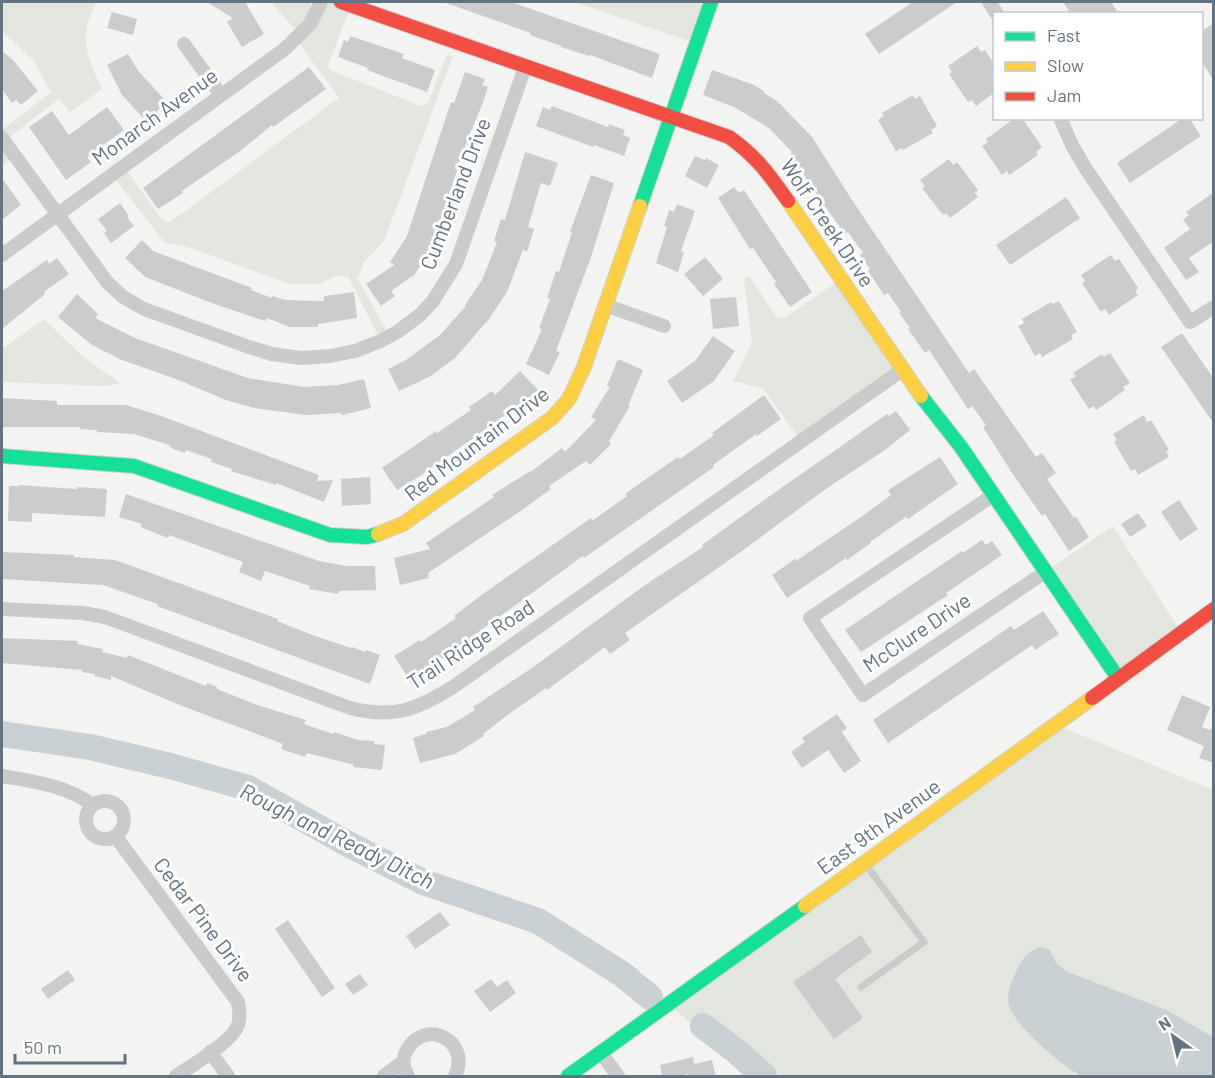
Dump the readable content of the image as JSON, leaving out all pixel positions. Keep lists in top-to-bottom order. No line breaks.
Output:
{"streets":{"street":["Monarch Avenue","Cumberland Drive","Wolf Creek Drive","Red Mountain Drive","McClure Drive","Trail Ridge Road","East 9th Avenue","Cedar Pine Drive"]},"crossings":[["Monarch Avenue","Cumberland Drive"],["Cumberland Drive","Wolf Creek Drive"],["Wolf Creek Drive","Red Mountain Drive"],["Wolf Creek Drive","McClure Drive"],["Wolf Creek Drive","Trail Ridge Road"],["Wolf Creek Drive","East 9th Avenue"]],"water":["Rough and Ready Ditch"],"legend":["Fast","Slow","Jam"],"scale_bar":"50 m","north":"top left"}
